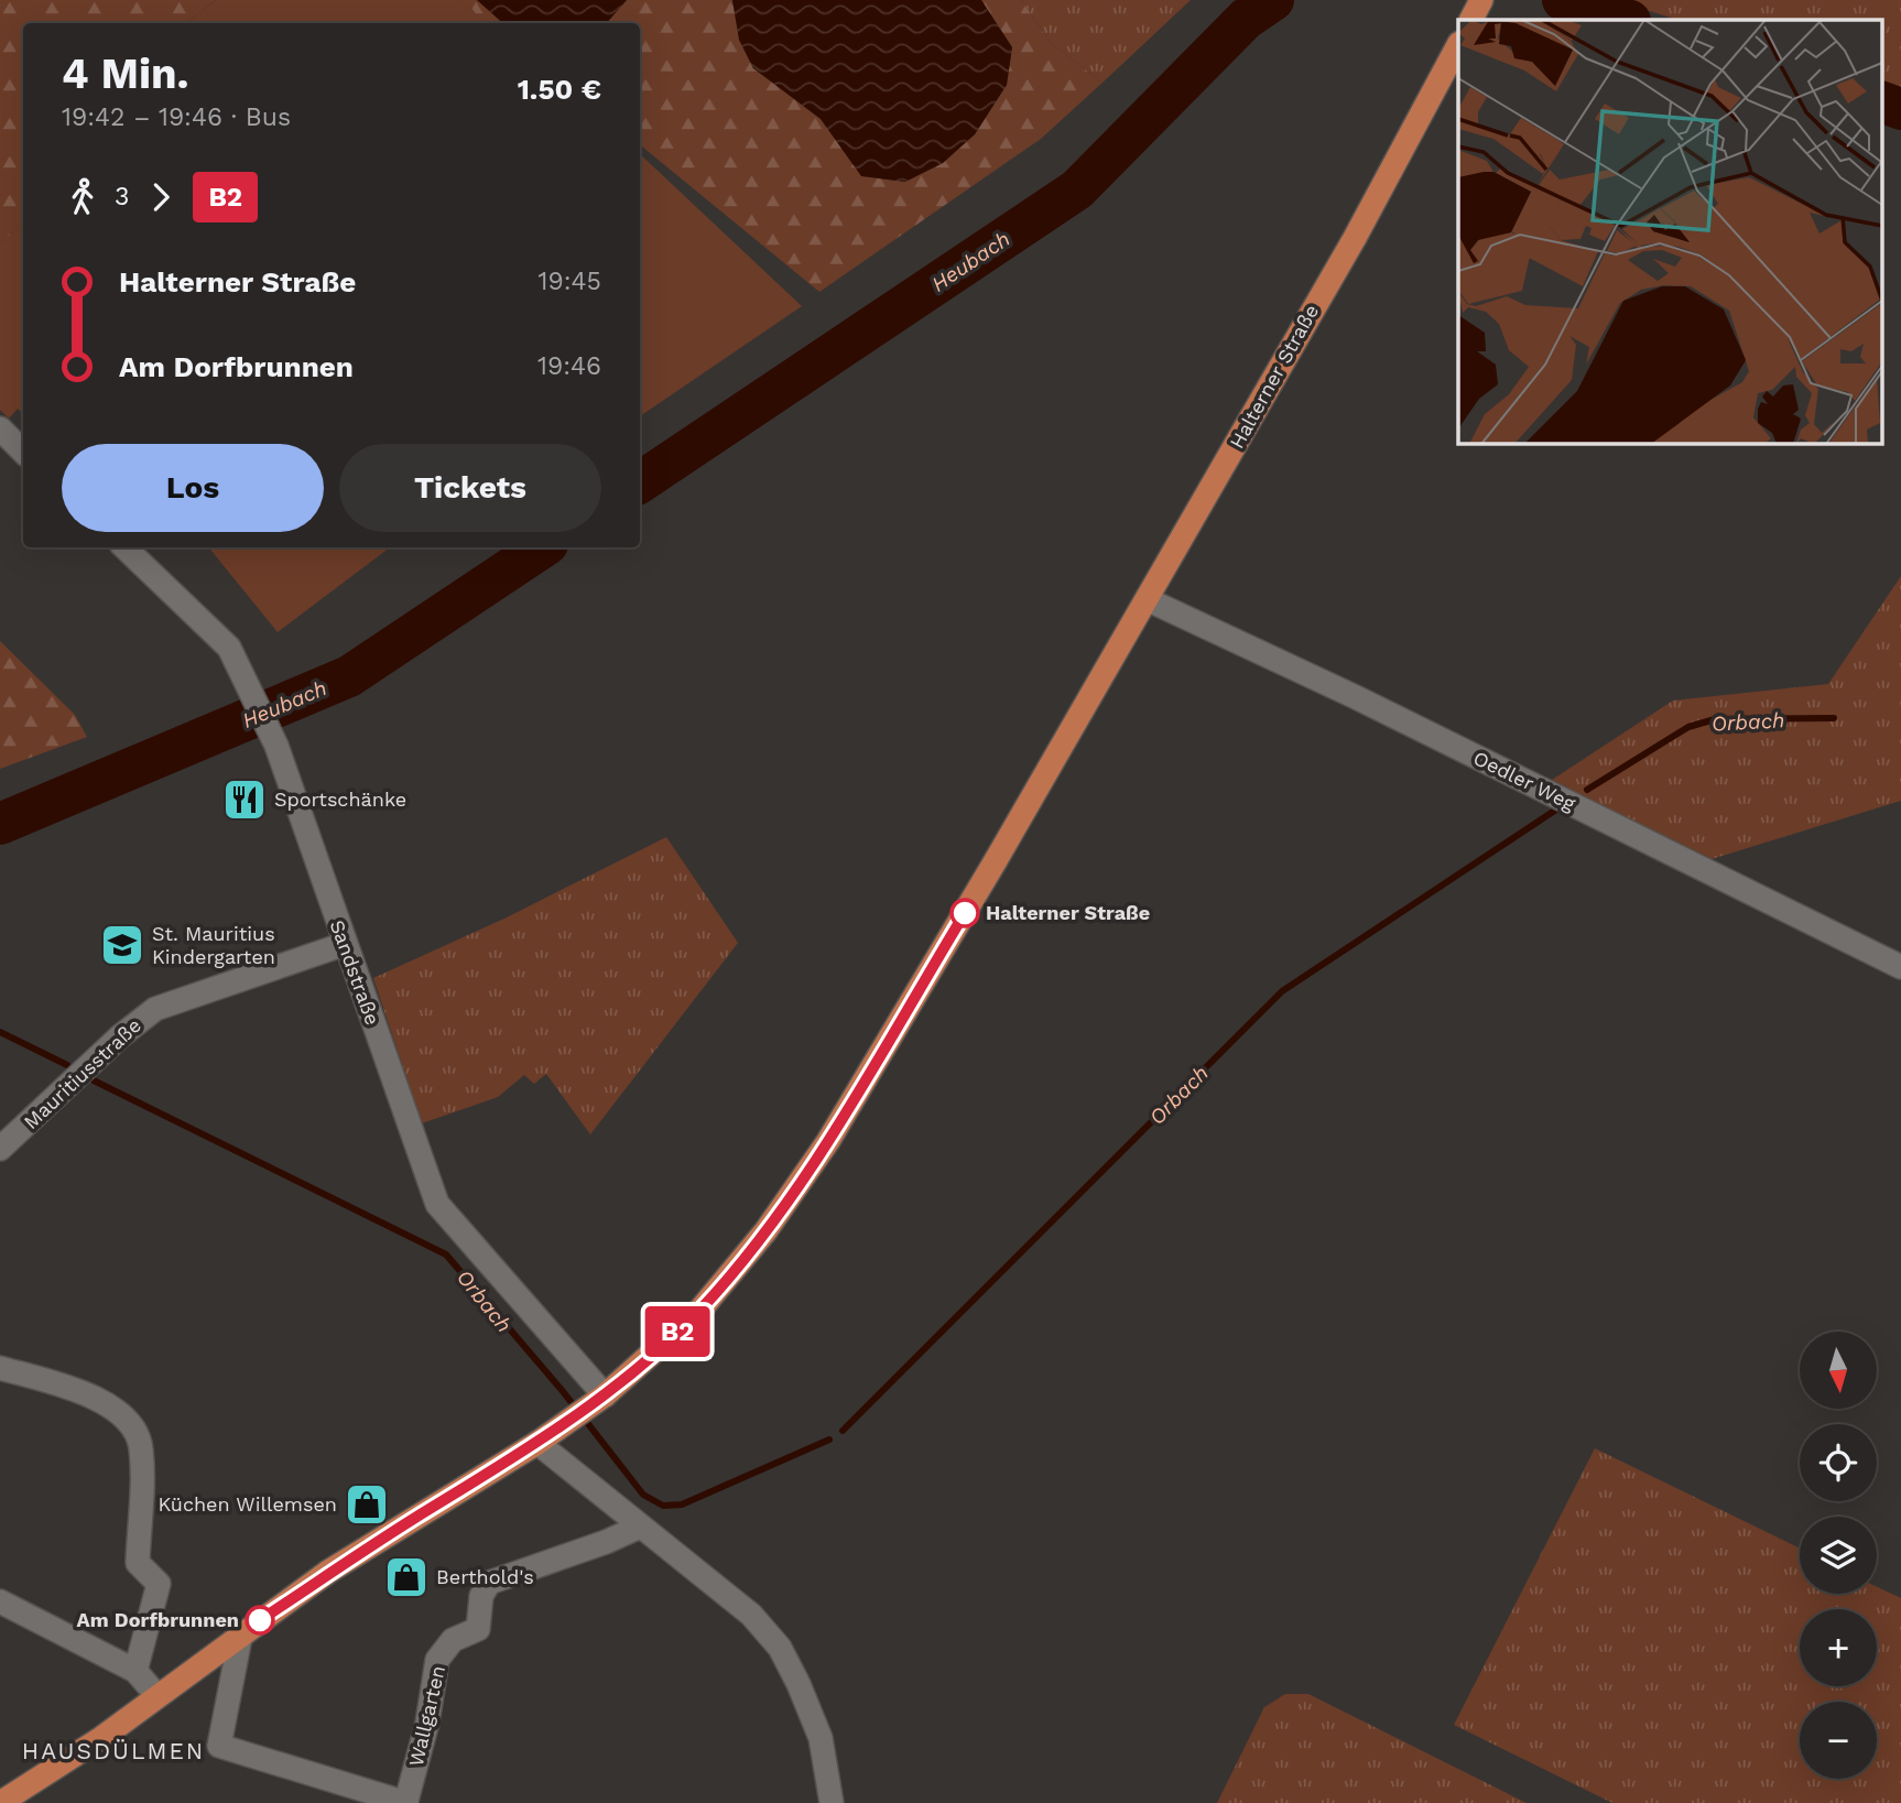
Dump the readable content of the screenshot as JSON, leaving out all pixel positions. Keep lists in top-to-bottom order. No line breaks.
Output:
{"streets":{"main road":["Halterner Straße"],"street":["Oedler Weg","Sandstraße","Mauritiusstraße","Wallgarten"]},"crossings":[["Halterner Straße","Oedler Weg"],["Halterner Straße","Sandstraße"],["Halterner Straße","Wallgarten"],["Sandstraße","Mauritiusstraße"]],"districts":["HAUSDÜLMEN"],"water":["Heubach","Orbach"],"places":{"restaurant":["Sportschänke"],"other":["Halterner Straße","Am Dorfbrunnen"],"school or university":["St. Mauritius Kindergarten"],"shop":["Küchen Willemsen","Berthold's"]},"lines":["bus line B2"],"north":"bottom","page":{"on_map":"B2","heading":["4 Min.","19:42 – 19:46 · Bus","1.50 €"],"legs":["3","B2"],"list":[{"name":"Halterner Straße","value":"19:45"},{"name":"Am Dorfbrunnen","value":"19:46"}],"buttons":["Los","Tickets"],"map_buttons":["+","−"]}}
